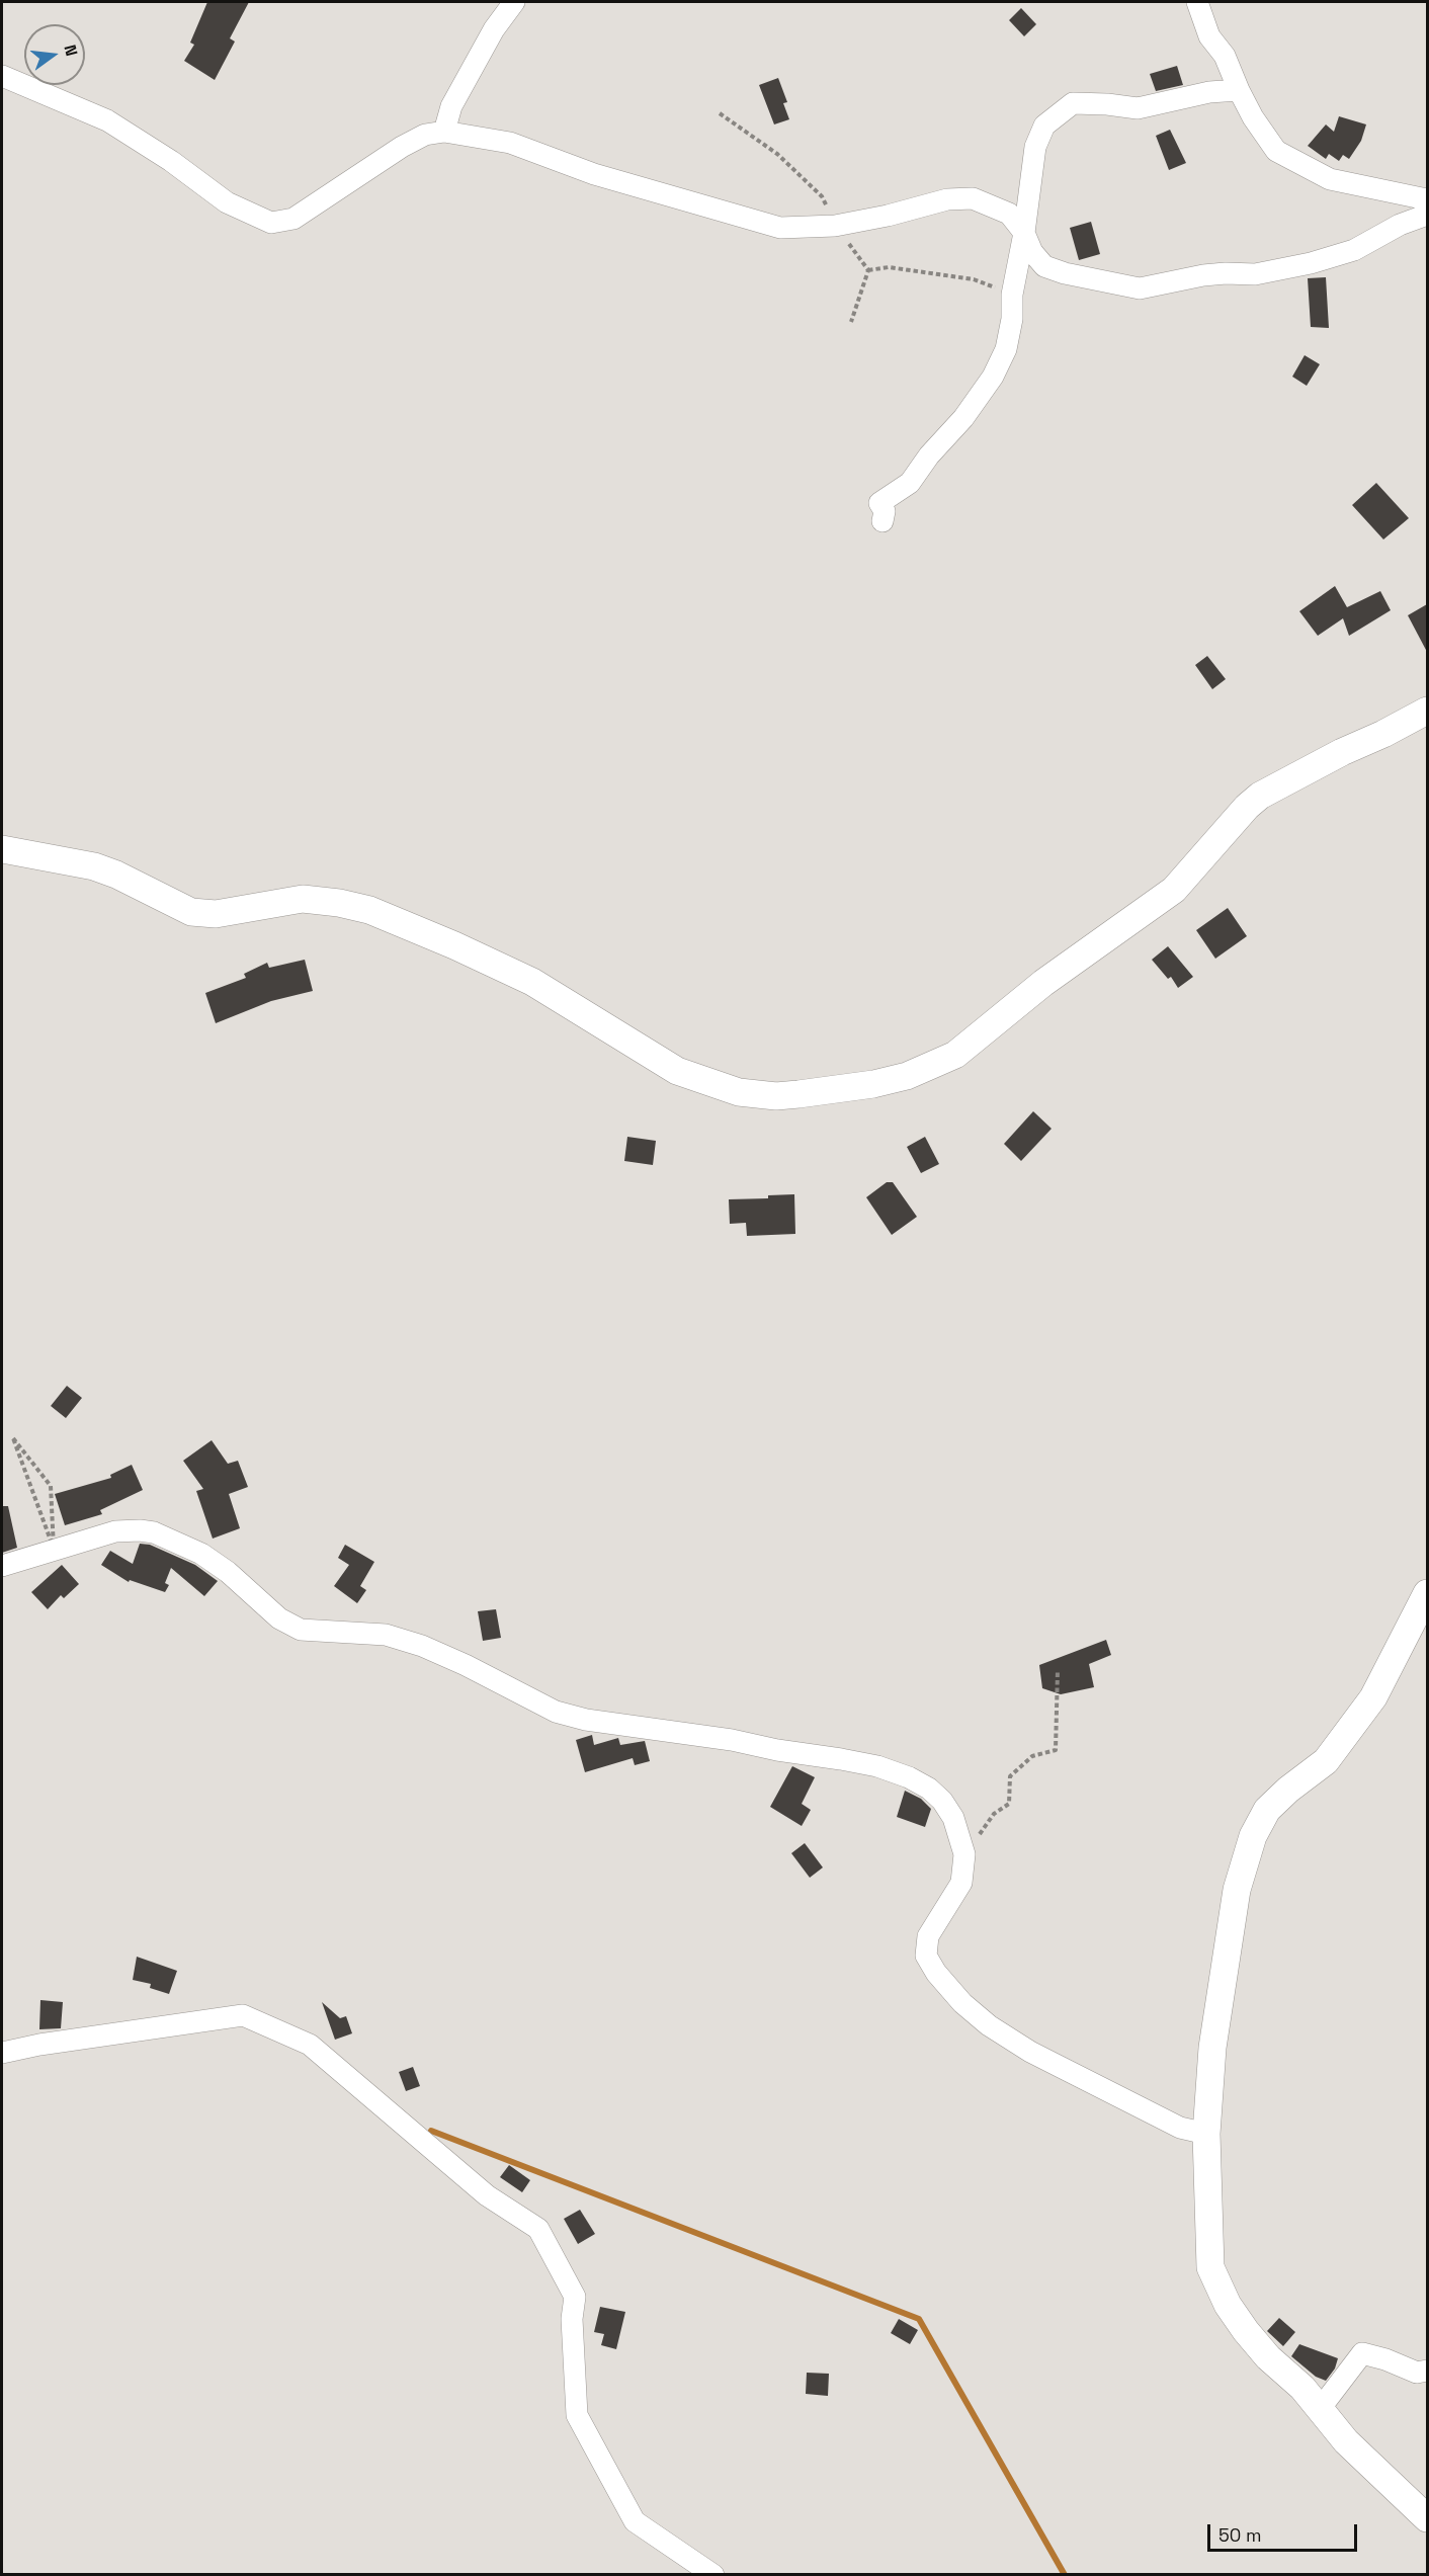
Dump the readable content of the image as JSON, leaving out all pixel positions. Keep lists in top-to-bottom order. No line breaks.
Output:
{"scale_bar":"50 m","north":"right"}
